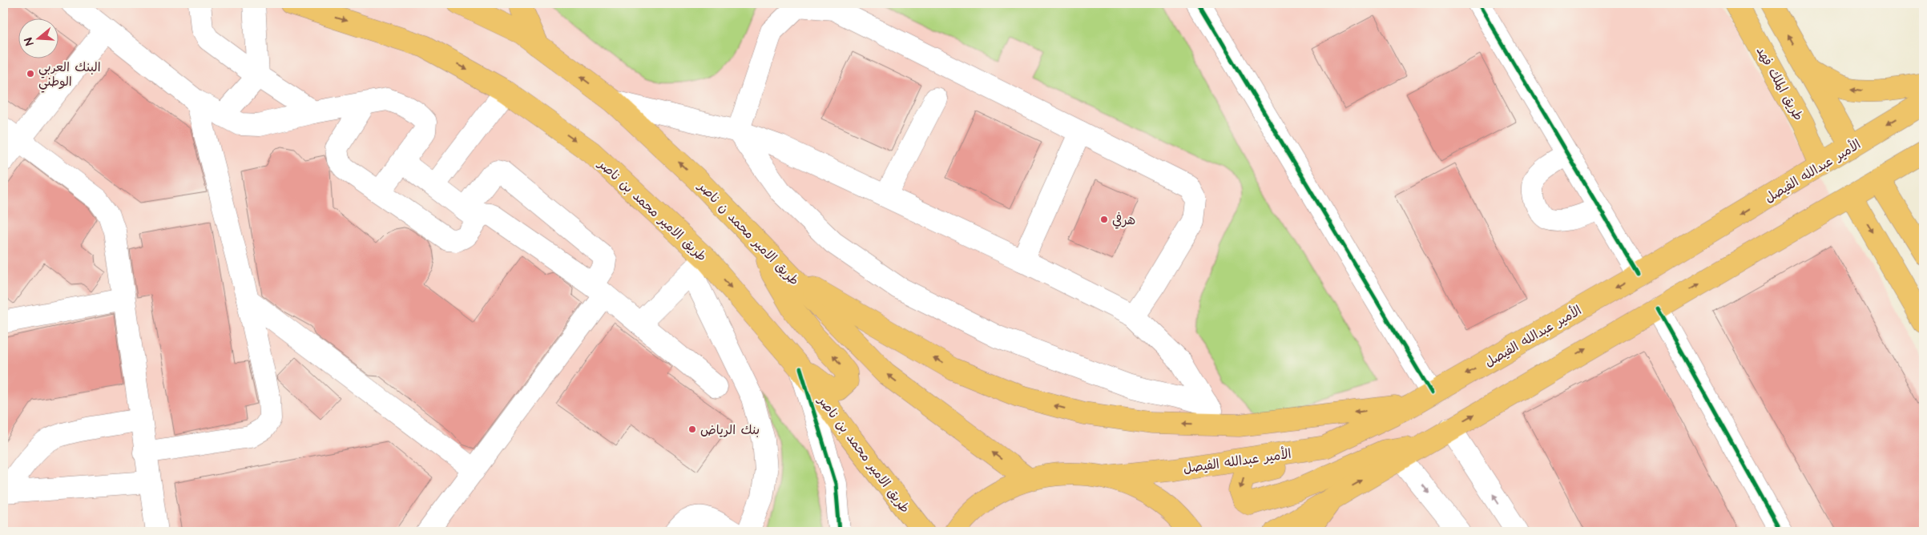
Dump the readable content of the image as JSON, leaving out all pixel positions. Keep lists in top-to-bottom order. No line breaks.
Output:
{"streets":{"main road":["طريق الملك فهد","الأمير عبدالله الفيصل","طريق الامير محمد بن ناصر","طريق الامير محمد ن ناصر"]},"crossings":[["طريق الملك فهد","الأمير عبدالله الفيصل"]],"one_way":["طريق الامير محمد بن ناصر"],"places":["البنك العربي الوطني","هرفي","بنك الرياض"],"north":"left"}
